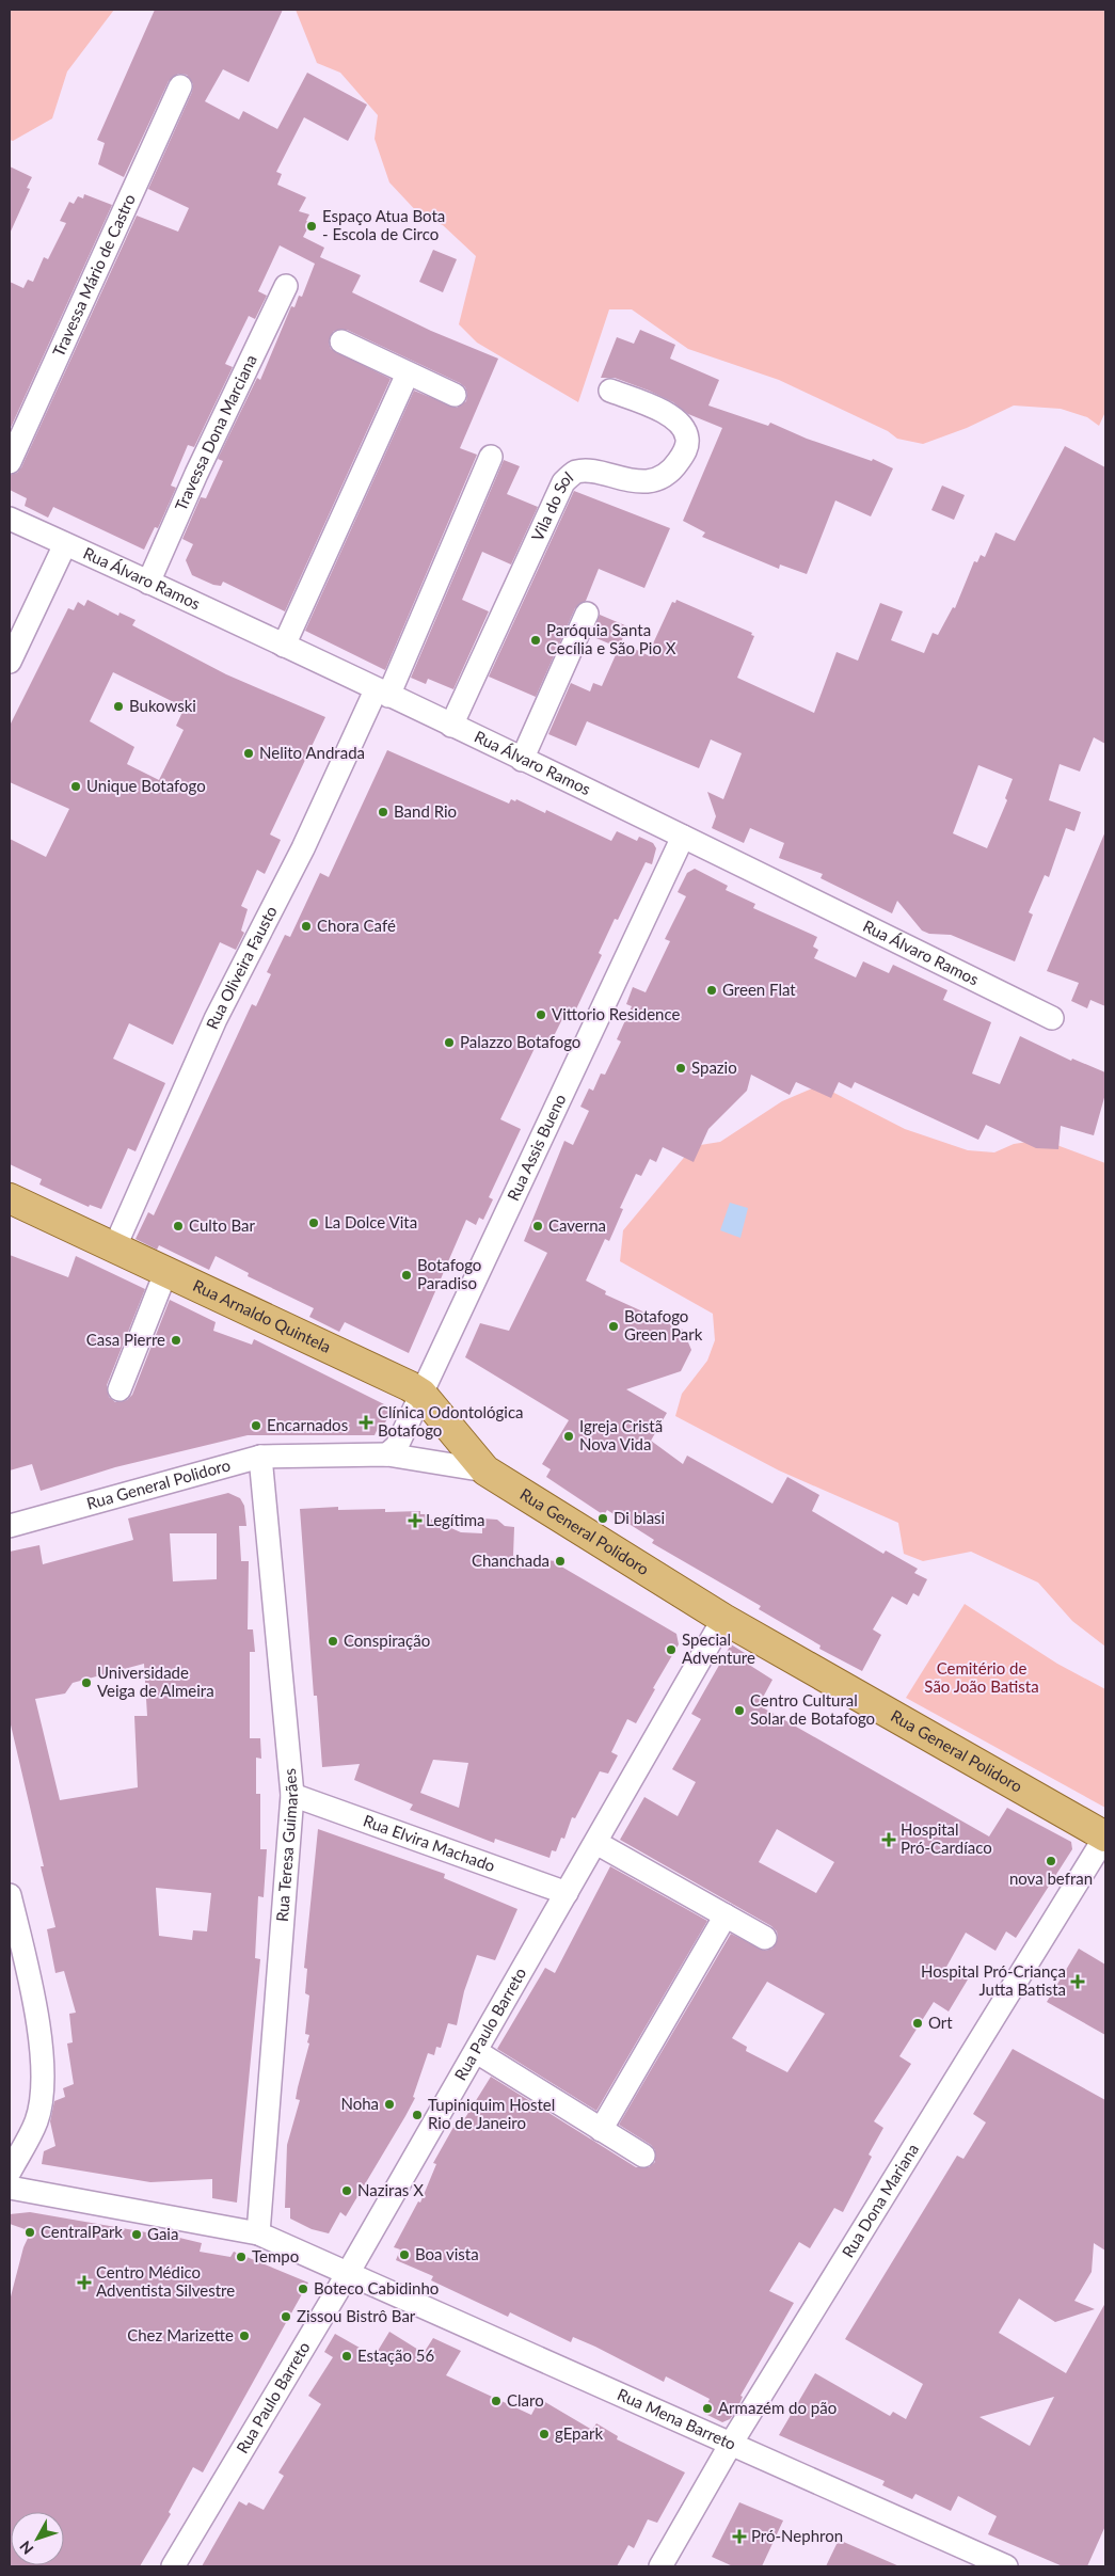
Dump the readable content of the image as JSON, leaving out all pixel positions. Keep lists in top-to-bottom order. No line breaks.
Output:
{"streets":{"main road":["Rua Arnaldo Quintela","Rua General Polidoro"],"street":["Travessa Mário de Castro","Travessa Dona Marciana","Vila do Sol","Rua Álvaro Ramos","Rua Oliveira Fausto","Rua Assis Bueno","Rua Elvira Machado","Rua Teresa Guimarães","Rua Paulo Barreto","Rua Dona Mariana","Rua Mena Barreto"]},"crossings":[["Travessa Dona Marciana","Rua Álvaro Ramos"],["Vila do Sol","Rua Álvaro Ramos"],["Rua Álvaro Ramos","Rua Oliveira Fausto"],["Rua Álvaro Ramos","Rua Assis Bueno"],["Rua Oliveira Fausto","Rua Arnaldo Quintela"],["Rua Assis Bueno","Rua Arnaldo Quintela"],["Rua Assis Bueno","Rua General Polidoro"],["Rua Arnaldo Quintela","Rua General Polidoro"],["Rua General Polidoro","Rua Teresa Guimarães"],["Rua General Polidoro","Rua Paulo Barreto"],["Rua General Polidoro","Rua Dona Mariana"],["Rua Elvira Machado","Rua Teresa Guimarães"],["Rua Elvira Machado","Rua Paulo Barreto"],["Rua Teresa Guimarães","Rua Mena Barreto"],["Rua Paulo Barreto","Rua Mena Barreto"],["Rua Dona Mariana","Rua Mena Barreto"]],"parks":["Cemitério de São João Batista"],"places":{"other":["Espaço Atua Bota - Escola de Circo","Paróquia Santa Cecília e São Pio X","Bukowski","Nelito Andrada","Unique Botafogo","Band Rio","Chora Café","Green Flat","Vittorio Residence","Palazzo Botafogo","Spazio","La Dolce Vita","Culto Bar","Caverna","Botafogo Paradiso","Botafogo Green Park","Casa Pierre","Encarnados","Igreja Cristã Nova Vida","Di blasi","Chanchada","Conspiração","Special Adventure","Universidade Veiga de Almeira","Centro Cultural Solar de Botafogo","nova befran","Ort","Noha","Tupiniquim Hostel Rio de Janeiro","Naziras X","CentralPark","Gaia","Boa vista","Tempo","Boteco Cabidinho","Zissou Bistrô Bar","Chez Marizette","Estação 56","Claro","Armazém do pão","gEpark"],"health":["Clínica Odontológica Botafogo","Legítima","Hospital Pró-Cardíaco","Hospital Pró-Criança Jutta Batista","Centro Médico Adventista Silvestre","Pró-Nephron"]},"north":"bottom left"}
